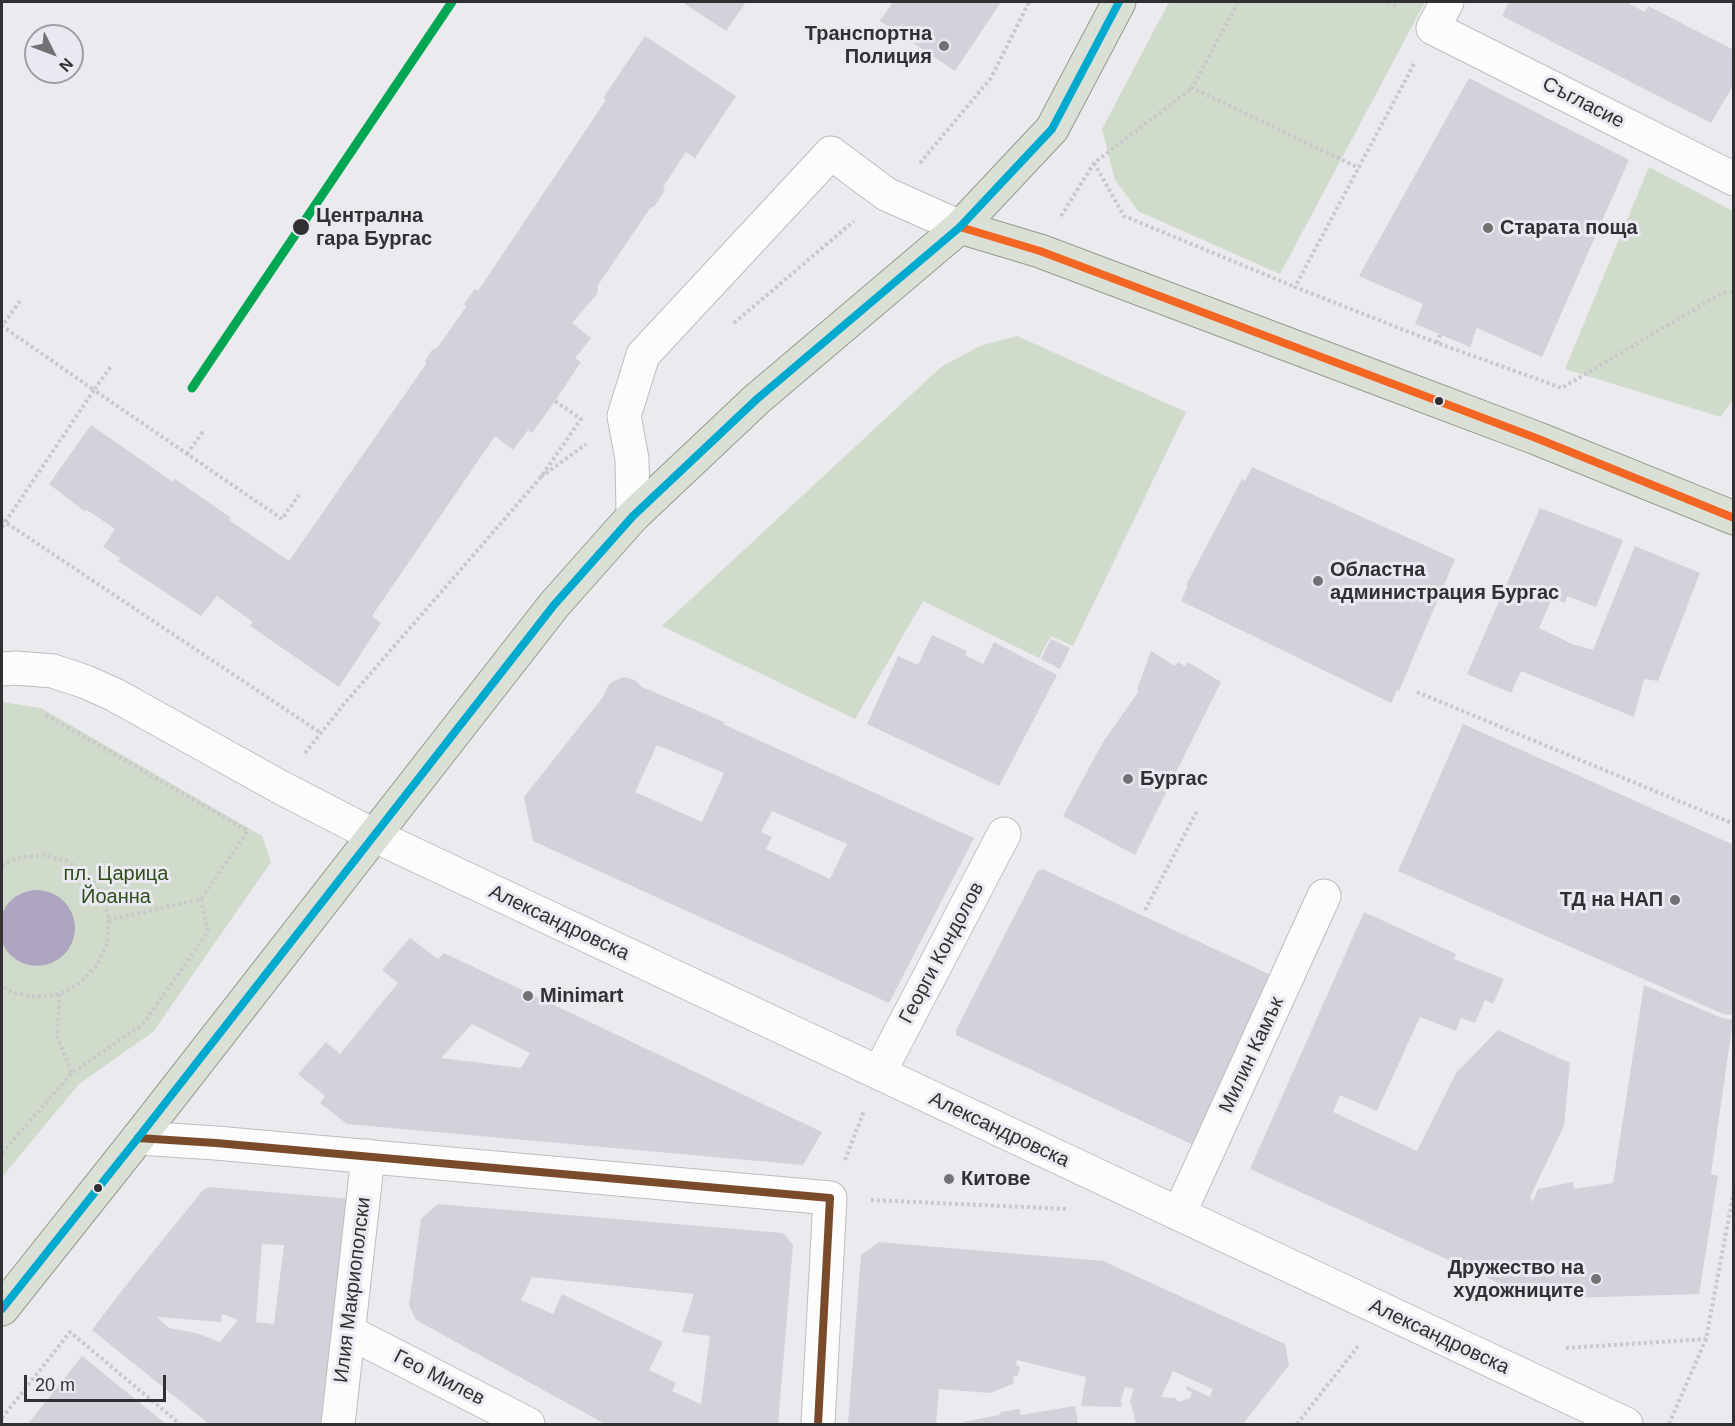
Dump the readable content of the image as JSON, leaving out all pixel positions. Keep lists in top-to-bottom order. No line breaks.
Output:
{"streets":{"street":["Съгласие","Александровска","Георги Кондолов","Милин Камък","Илия Макриополски","Гео Милев"]},"crossings":[["Александровска","Георги Кондолов"],["Александровска","Милин Камък"],["Илия Макриополски","Гео Милев"]],"parks":["пл. Царица Йоанна"],"places":["Транспортна Полиция","Централна гара Бургас","Старата поща","Областна администрация Бургас","Бургас","ТД на НАП","Minimart","Китове","Дружество на художниците"],"scale_bar":"20 m","north":"bottom right"}
